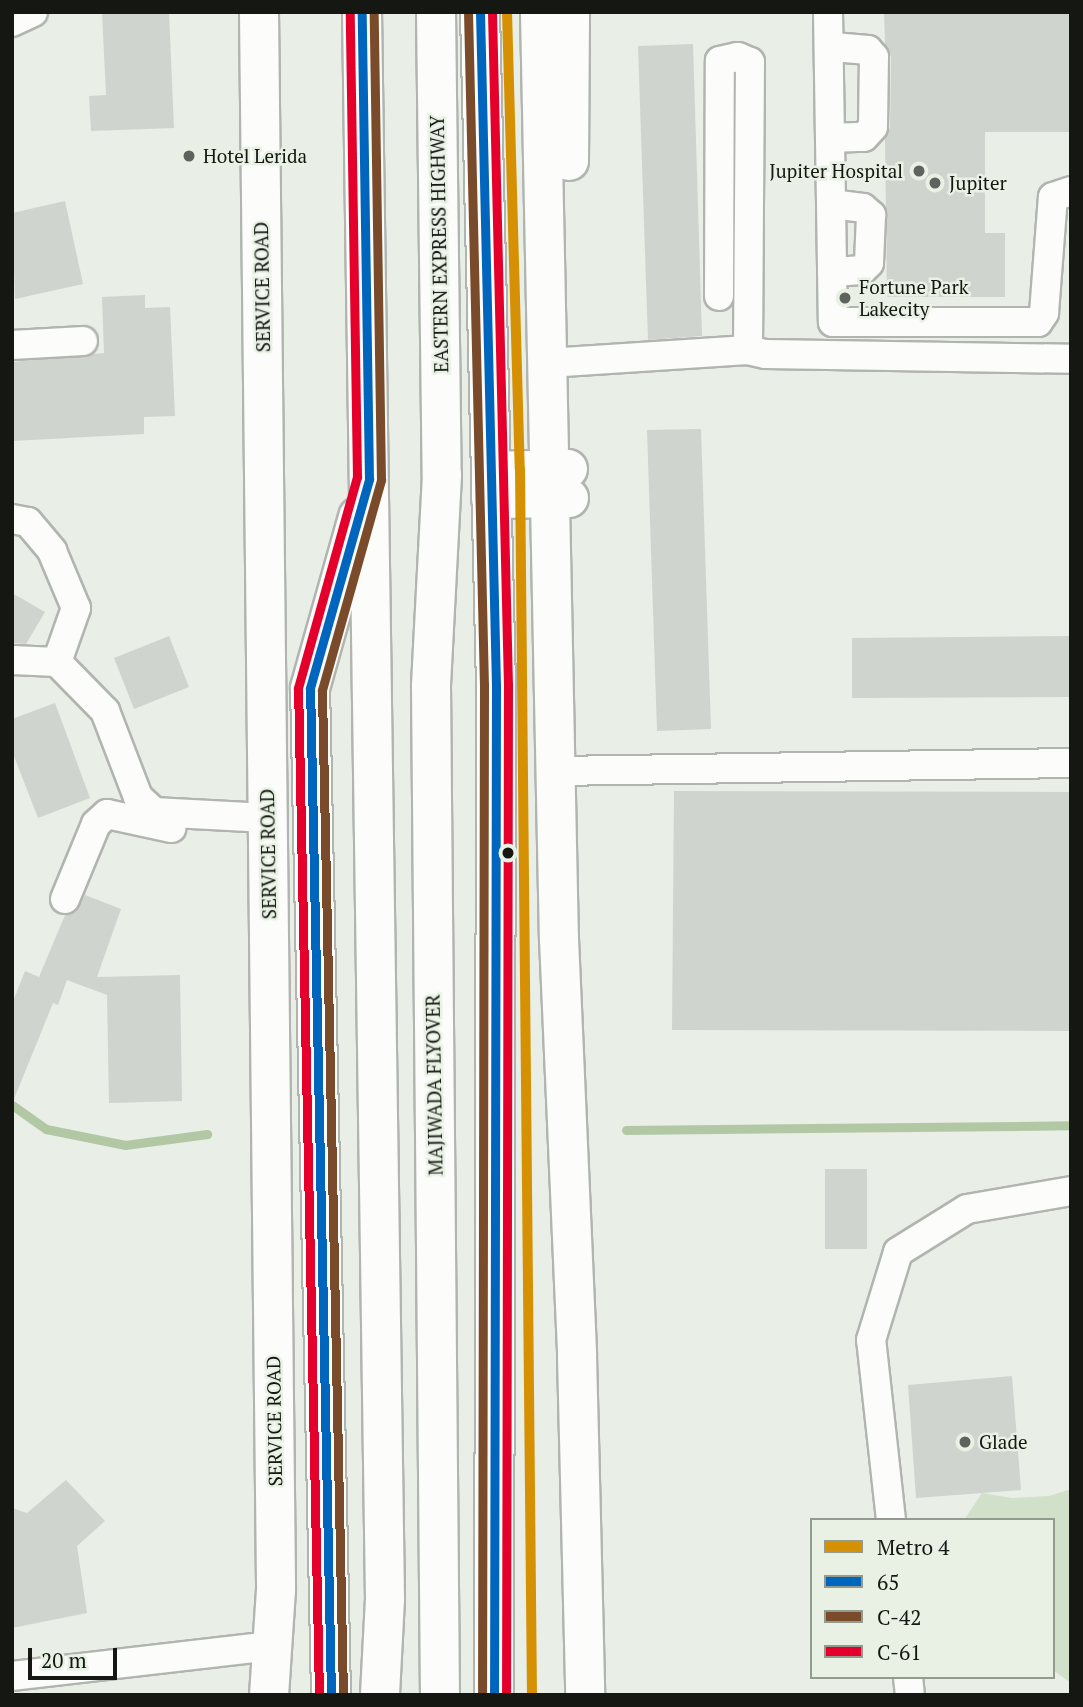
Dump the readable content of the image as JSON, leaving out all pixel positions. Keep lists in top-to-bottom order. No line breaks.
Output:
{"streets":{"main road":["EASTERN EXPRESS HIGHWAY","SERVICE ROAD","MAJIWADA FLYOVER"]},"crossings":[["EASTERN EXPRESS HIGHWAY","MAJIWADA FLYOVER"]],"places":["Hotel Lerida","Jupiter Hospital","Jupiter","Fortune Park Lakecity","Glade"],"lines":["metro line 4","transit line 65","transit line C-42","transit line C-61"],"legend":["Metro 4","65","C-42","C-61"],"scale_bar":"20 m"}
